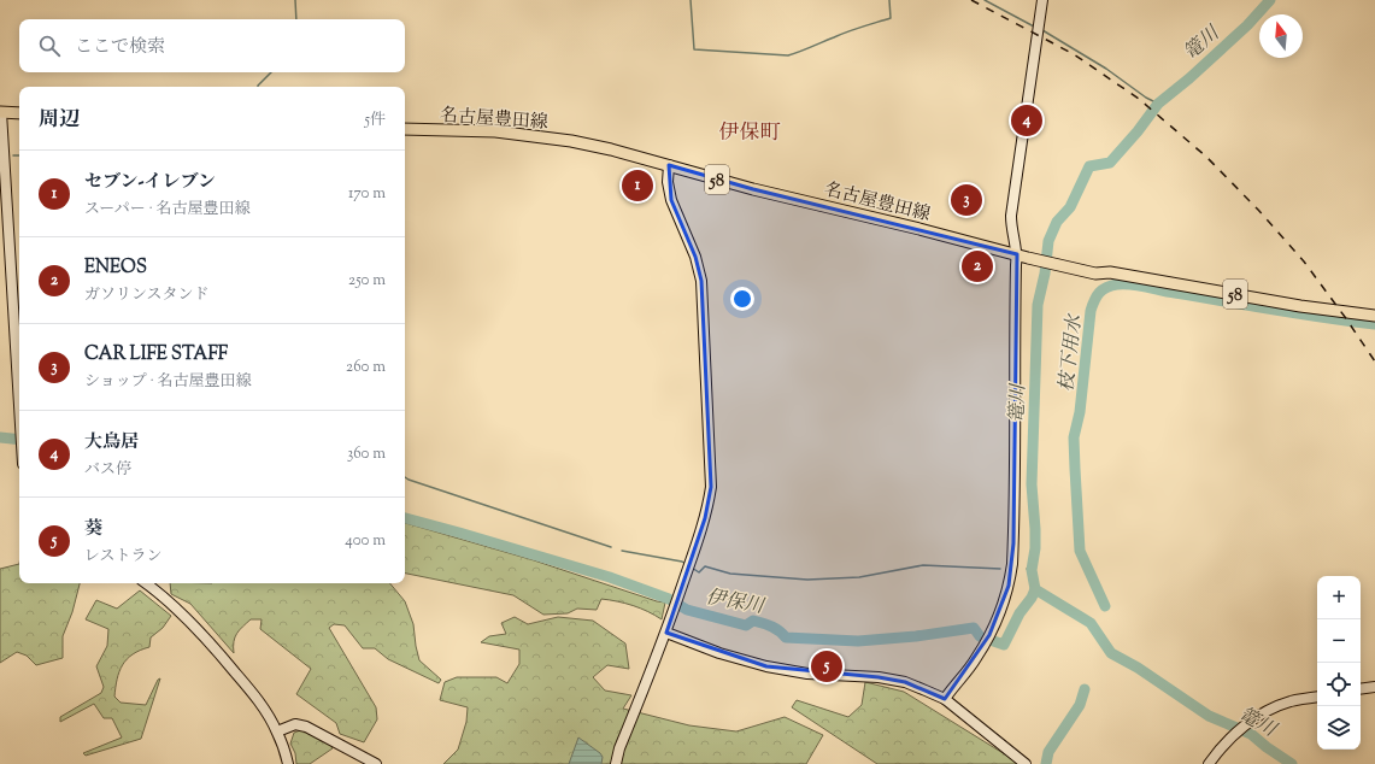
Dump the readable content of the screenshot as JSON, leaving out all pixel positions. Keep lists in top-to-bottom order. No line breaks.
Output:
{"streets":{"main road":["名古屋豊田線","58"]},"districts":["伊保町"],"water":["篭川","枝下用水","伊保川"],"north":"top","page":{"search":"ここで検索","heading":["周辺","5件"],"pins":["4","1","3","2","5"],"list":[{"mark":"1","name":"セブン-イレブン","note":"スーパー · 名古屋豊田線","value":"170 m"},{"mark":"2","name":"ENEOS","note":"ガソリンスタンド","value":"250 m"},{"mark":"3","name":"CAR LIFE STAFF","note":"ショップ · 名古屋豊田線","value":"260 m"},{"mark":"4","name":"大鳥居","note":"バス停","value":"360 m"},{"mark":"5","name":"葵","note":"レストラン","value":"400 m"}],"map_buttons":["+","−"]}}
